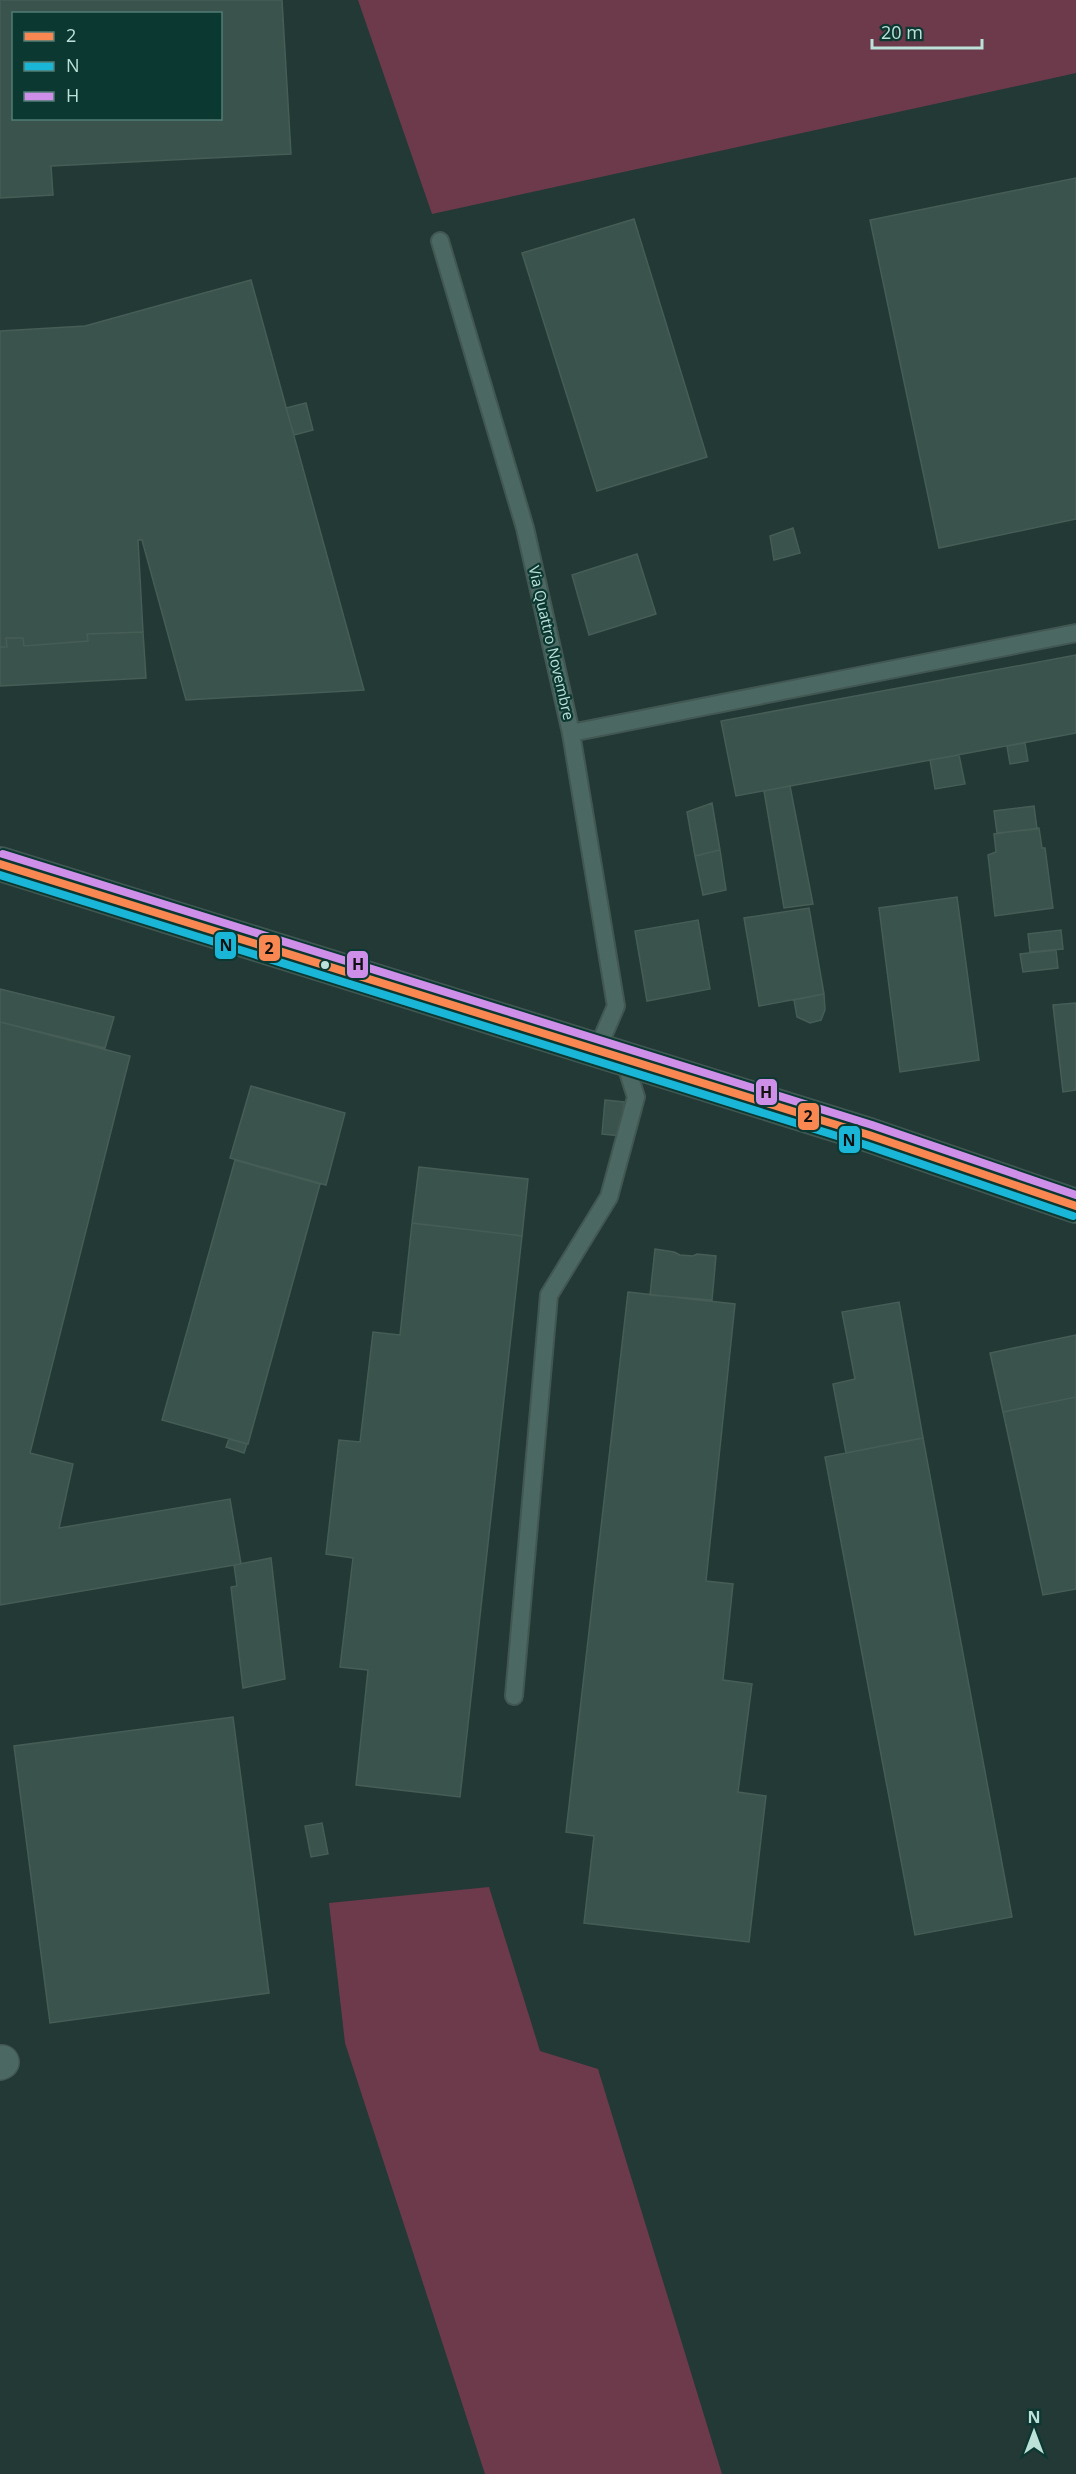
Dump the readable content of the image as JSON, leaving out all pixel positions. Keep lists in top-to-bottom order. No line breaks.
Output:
{"streets":{"lane":["Via Quattro Novembre"]},"lines":["transit line H","transit line 2","transit line N"],"legend":["2","N","H"],"scale_bar":"20 m","north":"top"}
